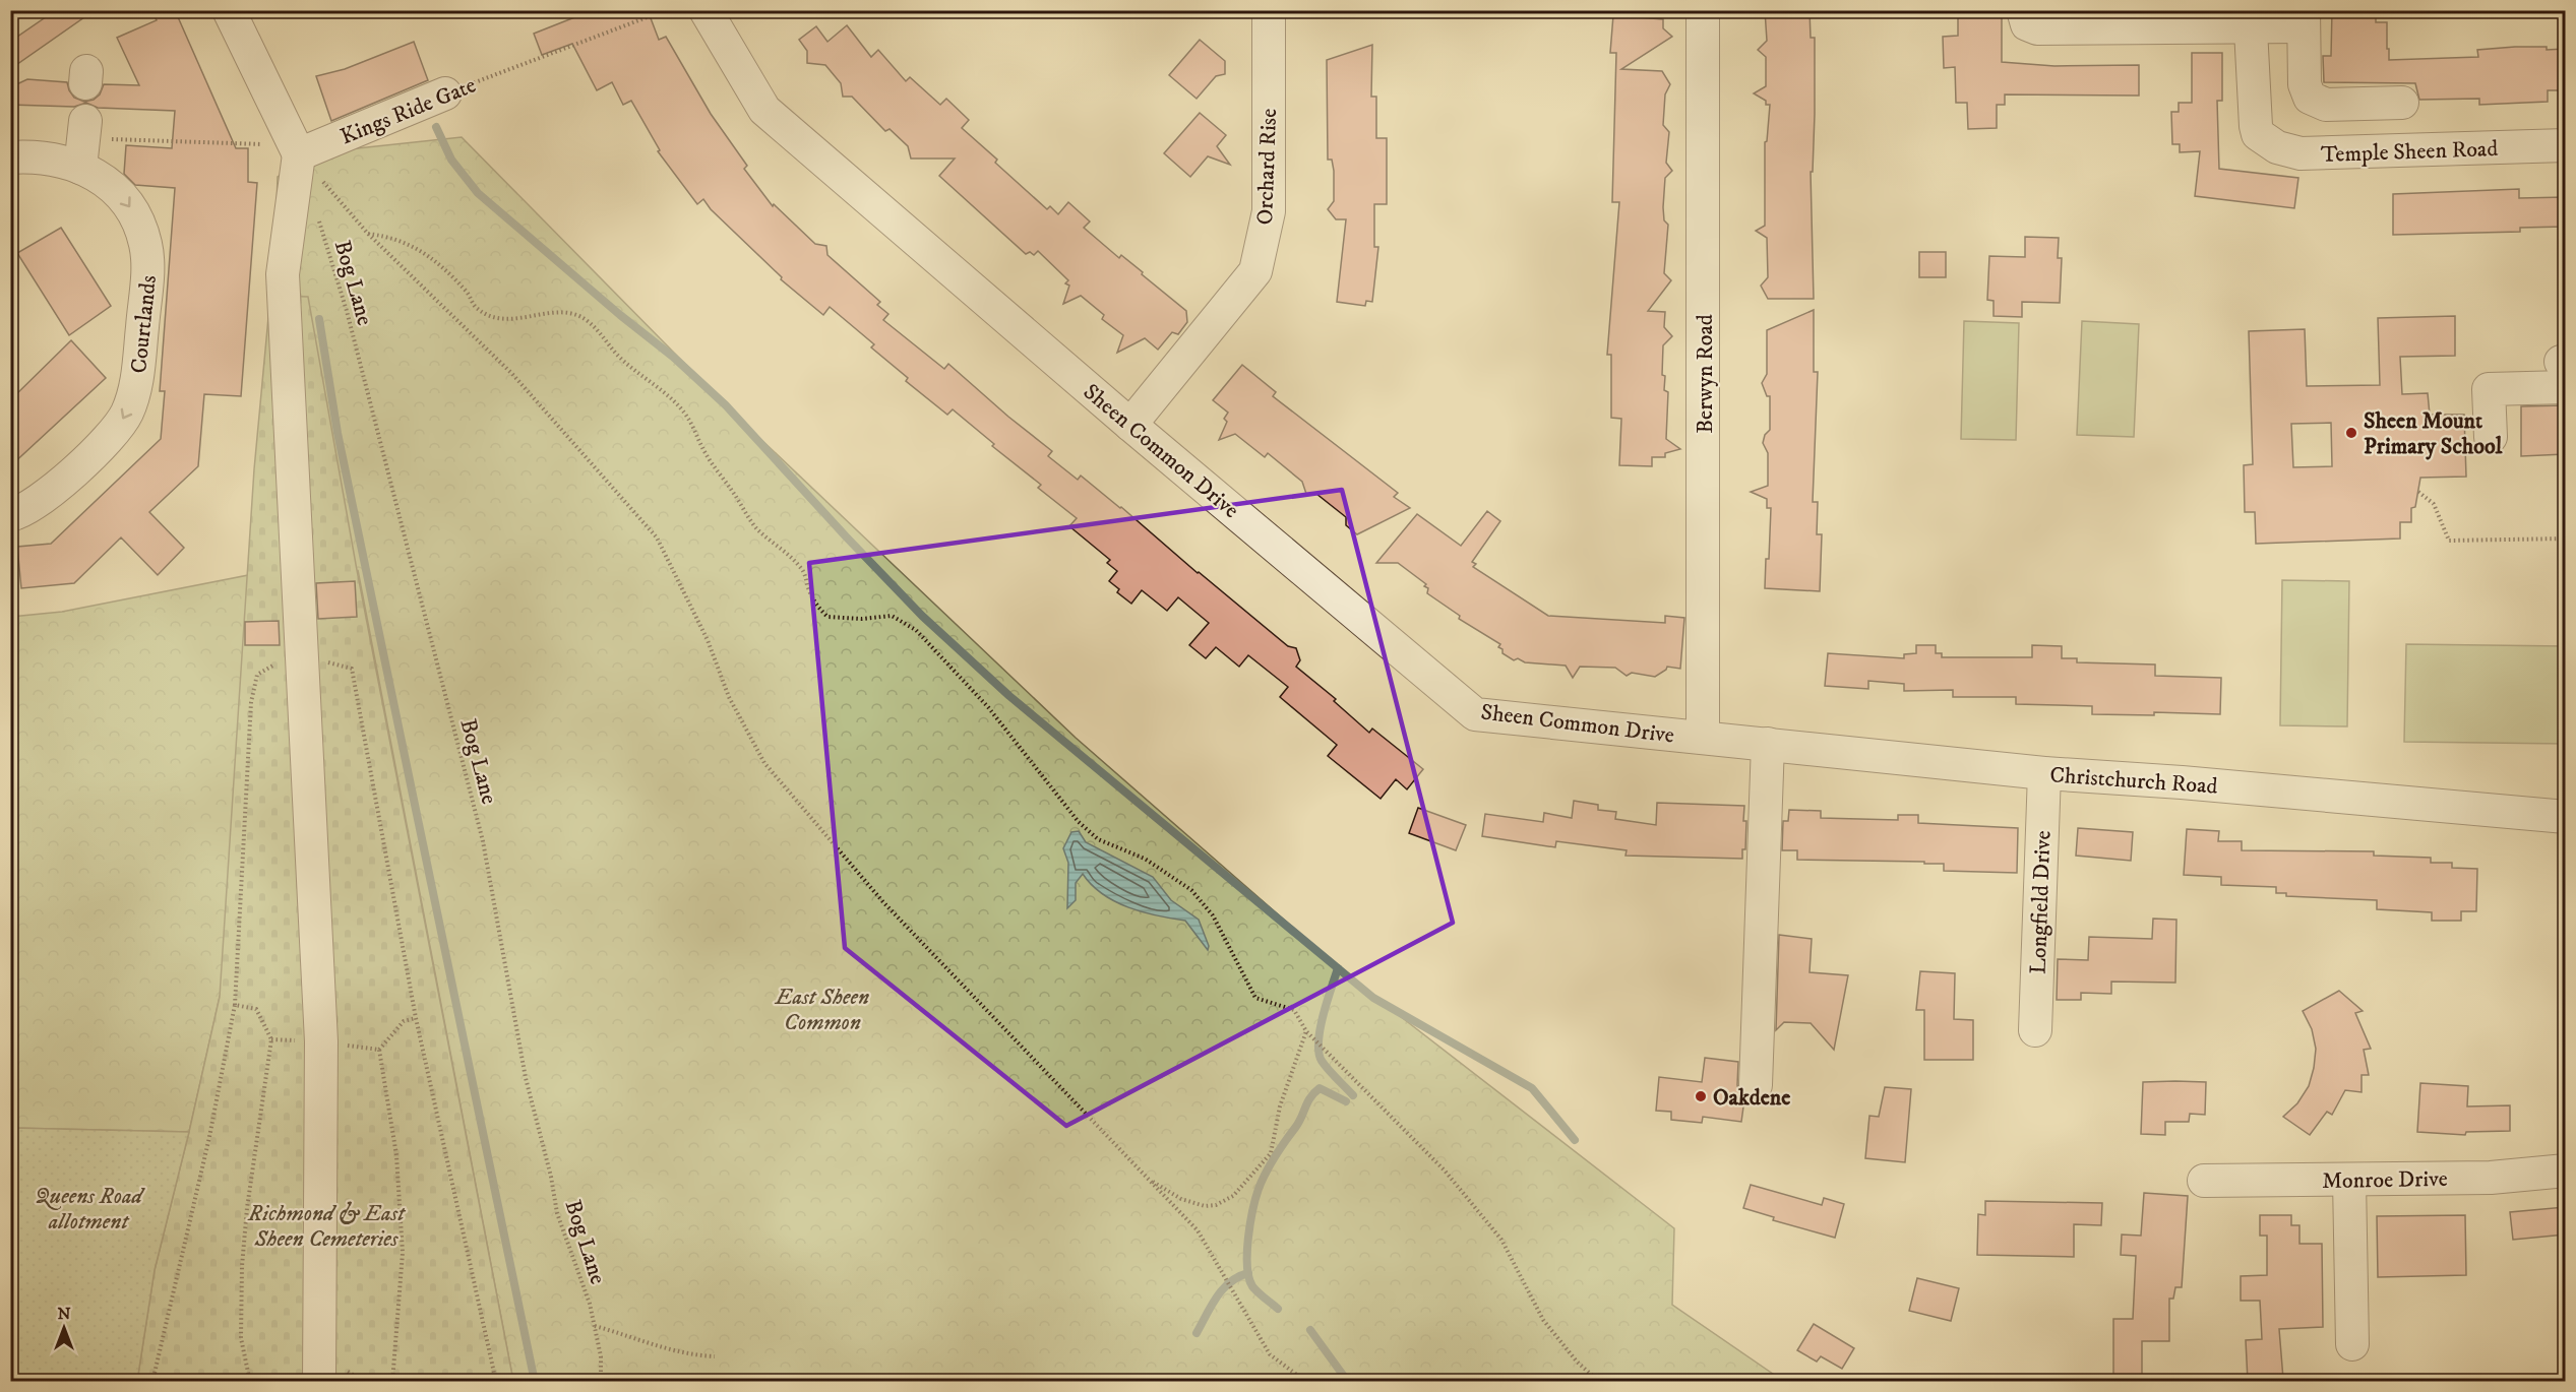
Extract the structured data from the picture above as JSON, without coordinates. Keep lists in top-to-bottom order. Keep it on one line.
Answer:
{"streets":{"street":["Kings Ride Gate","Temple Sheen Road","Orchard Rise","Courtlands","Berwyn Road","Sheen Common Drive","Christchurch Road","Longfield Drive","Monroe Drive"],"path":["Bog Lane"]},"crossings":[["Orchard Rise","Sheen Common Drive"],["Berwyn Road","Sheen Common Drive"],["Berwyn Road","Christchurch Road"],["Sheen Common Drive","Christchurch Road"],["Christchurch Road","Longfield Drive"]],"parks":["East Sheen Common","Queens Road allotment","Richmond & East Sheen Cemeteries"],"places":["Sheen Mount Primary School","Oakdene"],"north":"top"}
